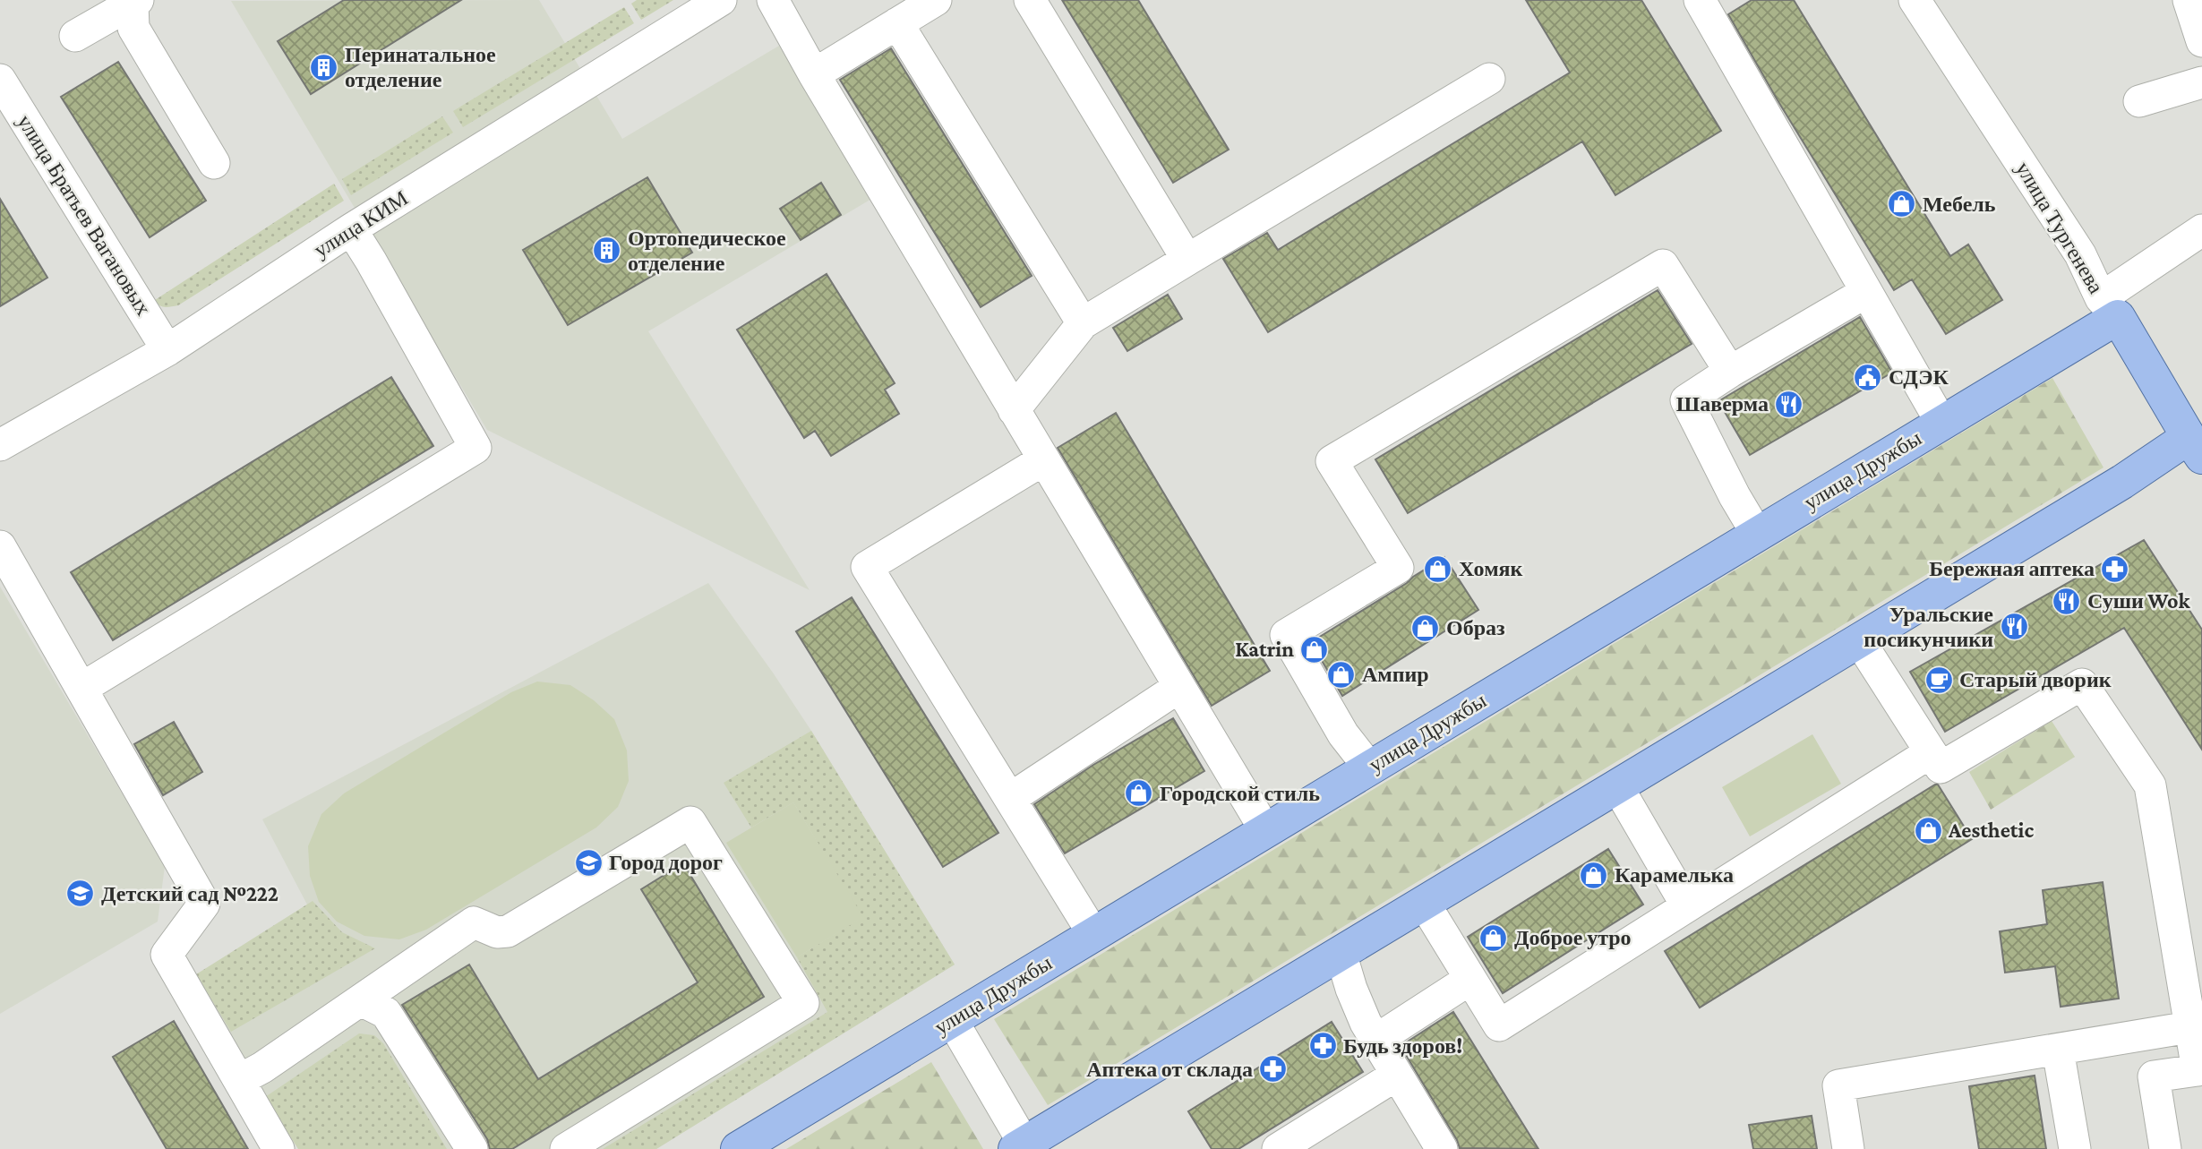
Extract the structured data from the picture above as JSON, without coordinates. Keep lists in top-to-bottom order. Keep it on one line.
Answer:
{"streets":{"main road":["улица Тургенева","улица Дружбы"],"street":["улица Братьев Вагановых","улица КИМ"]},"crossings":[["улица Братьев Вагановых","улица КИМ"],["улица Тургенева","улица Дружбы"]],"places":{"building":["Перинатальное отделение","Ортопедическое отделение"],"shop":["Мебель","Хомяк","Образ","Katrin","Ампир","Городской стиль","Aesthetic","Карамелька","Доброе утро"],"public building":["СДЭК"],"restaurant":["Шаверма","Суши Wok","Уральские посикунчики"],"pharmacy":["Бережная аптека","Будь здоров!","Аптека от склада"],"cafe":["Старый дворик"],"school or university":["Город дорог","Детский сад №222"]}}
